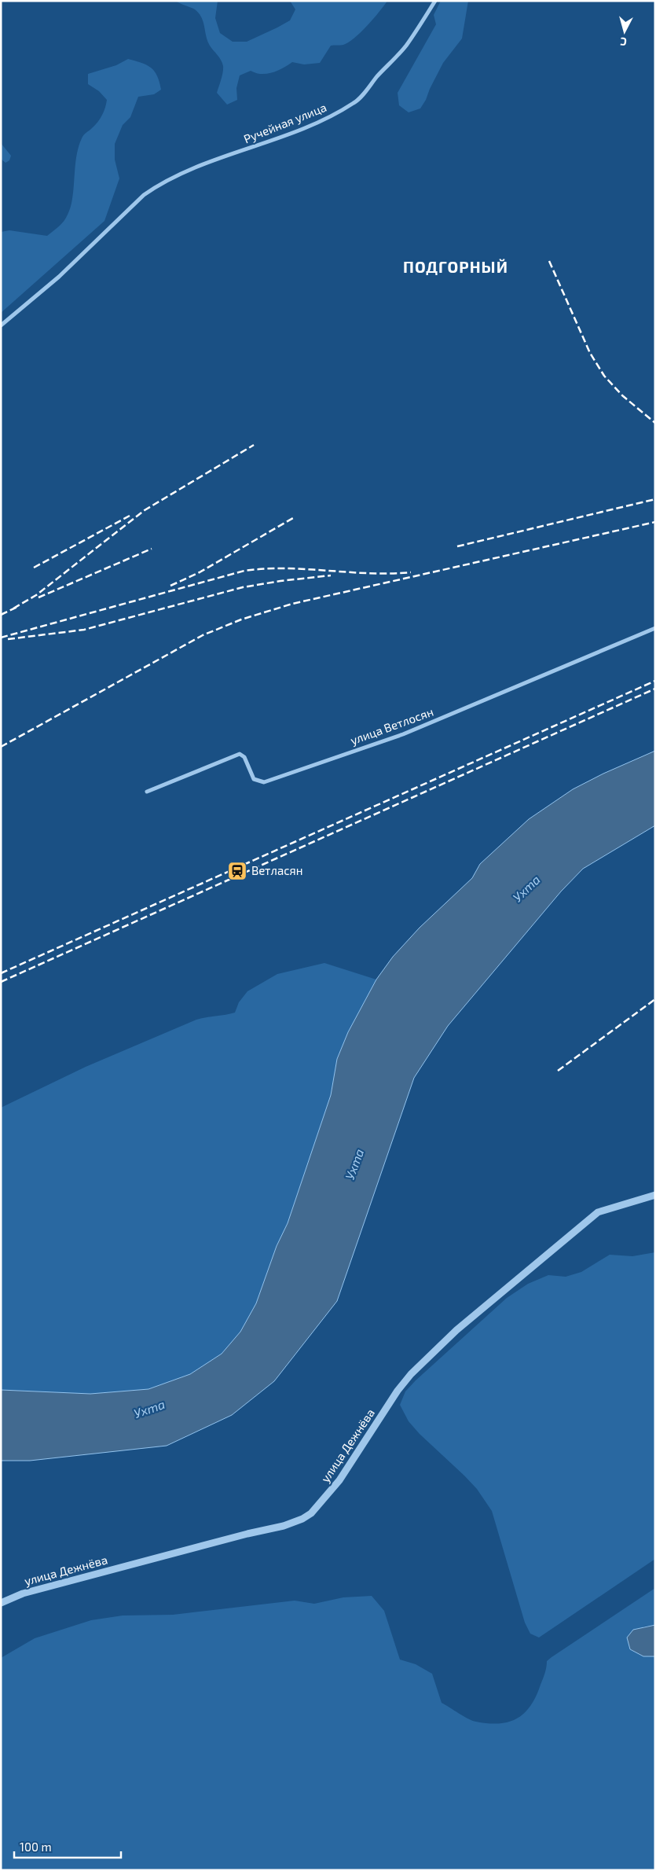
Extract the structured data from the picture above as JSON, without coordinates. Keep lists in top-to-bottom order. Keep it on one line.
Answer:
{"streets":{"street":["Ручейная улица","улица Ветлосян","улица Дежнёва"]},"districts":["ПОДГОРНЫЙ"],"water":["Ухта"],"places":{"station":["Ветласян"]},"scale_bar":"100 m","north":"bottom"}
